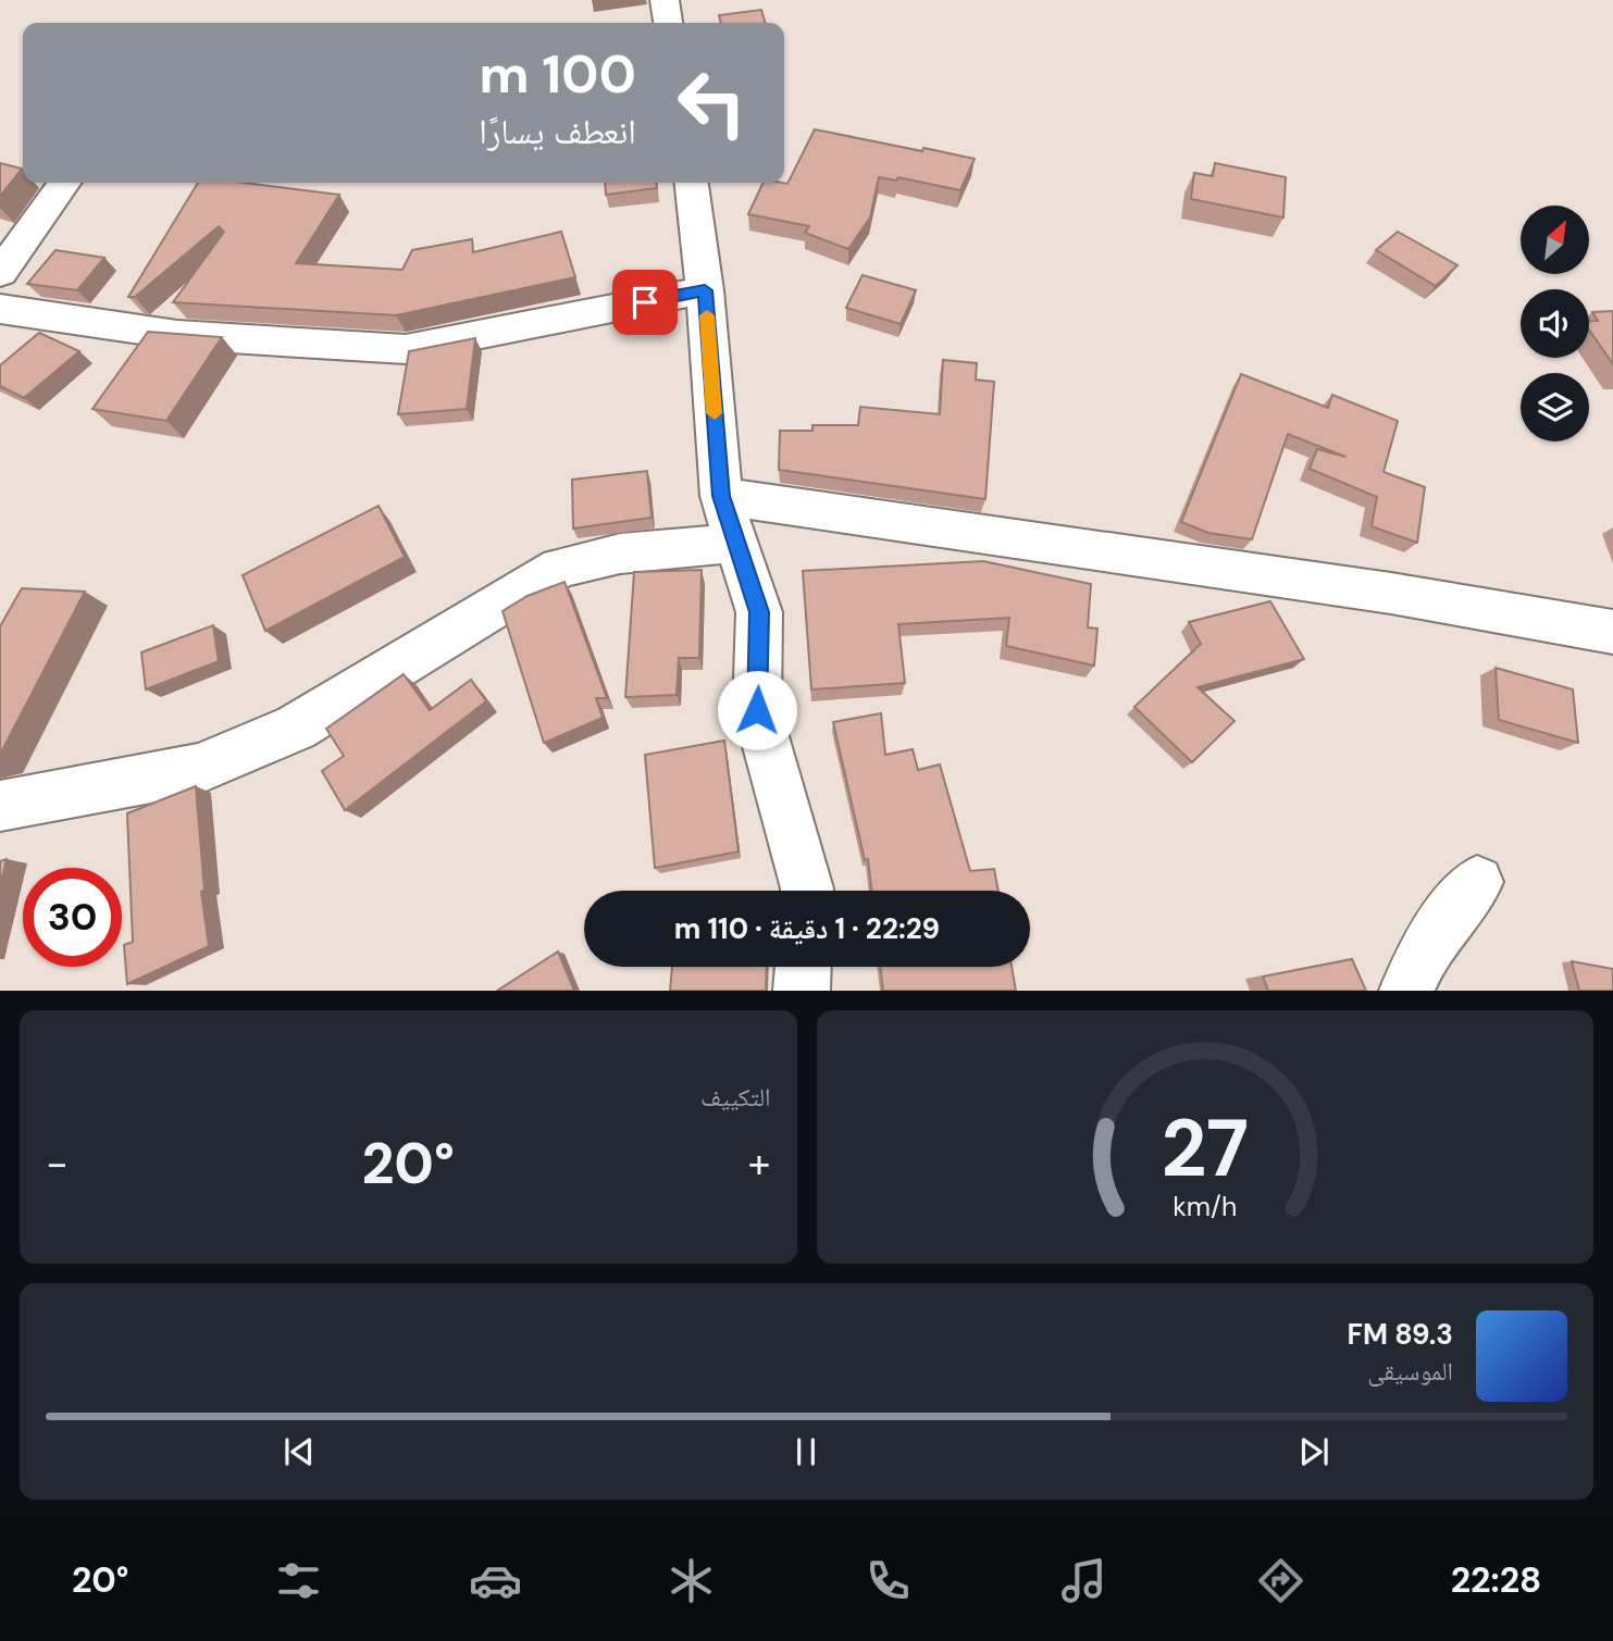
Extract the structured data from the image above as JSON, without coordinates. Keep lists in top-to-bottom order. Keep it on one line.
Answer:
{"north":"top right","page":{"turn":["100 m","انعطف يسارًا"],"limit":"30","trip":"22:29 · 1 دقيقة · 110 m","tile":"التكييف","heat":["−","20°","+"],"song":["89.3 FM","الموسيقى"],"tabs":["22:28","20°"],"gauge":["27","km/h"]}}
